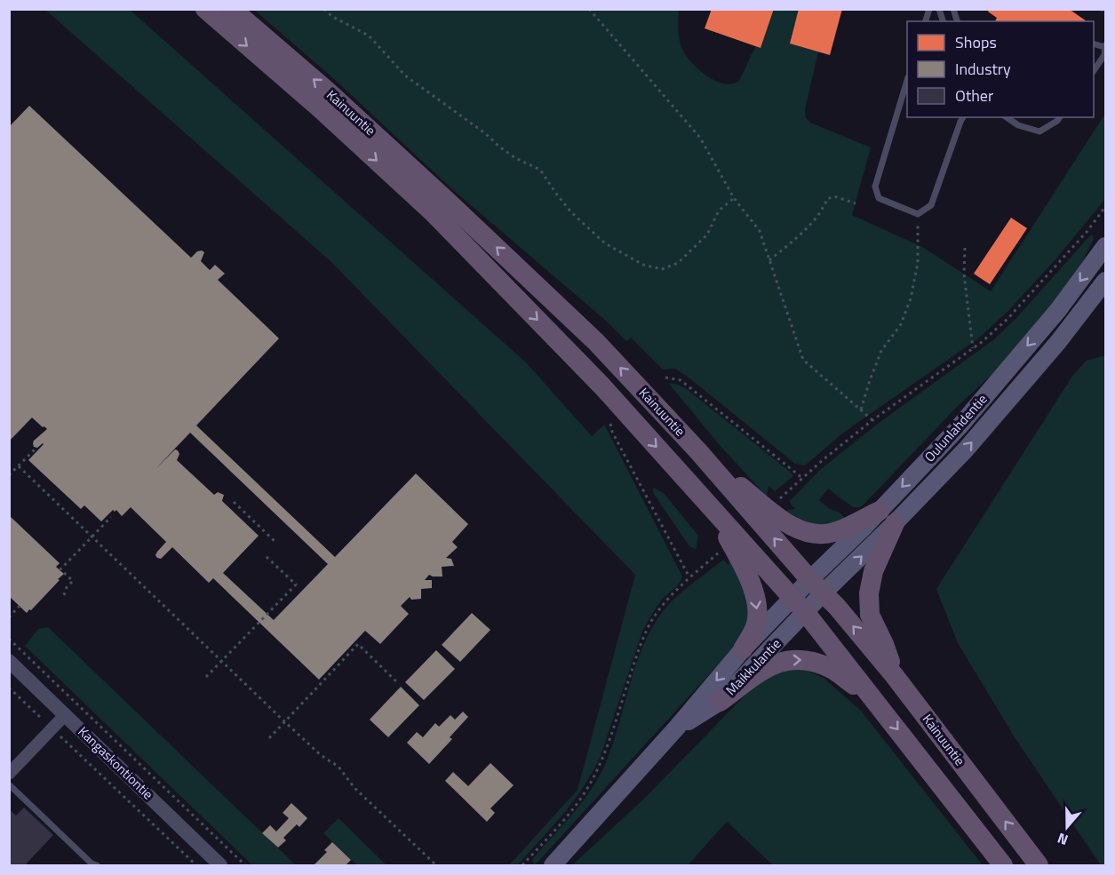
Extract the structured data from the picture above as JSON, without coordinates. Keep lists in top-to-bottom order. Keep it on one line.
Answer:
{"streets":{"highway":["Kainuuntie"],"main road":["Oulunlahdentie","Maikkulantie"],"street":["Kangaskontiontie"]},"crossings":[["Kainuuntie","Oulunlahdentie"],["Kainuuntie","Maikkulantie"],["Oulunlahdentie","Maikkulantie"]],"legend":["Shops","Industry","Other"],"north":"bottom"}
